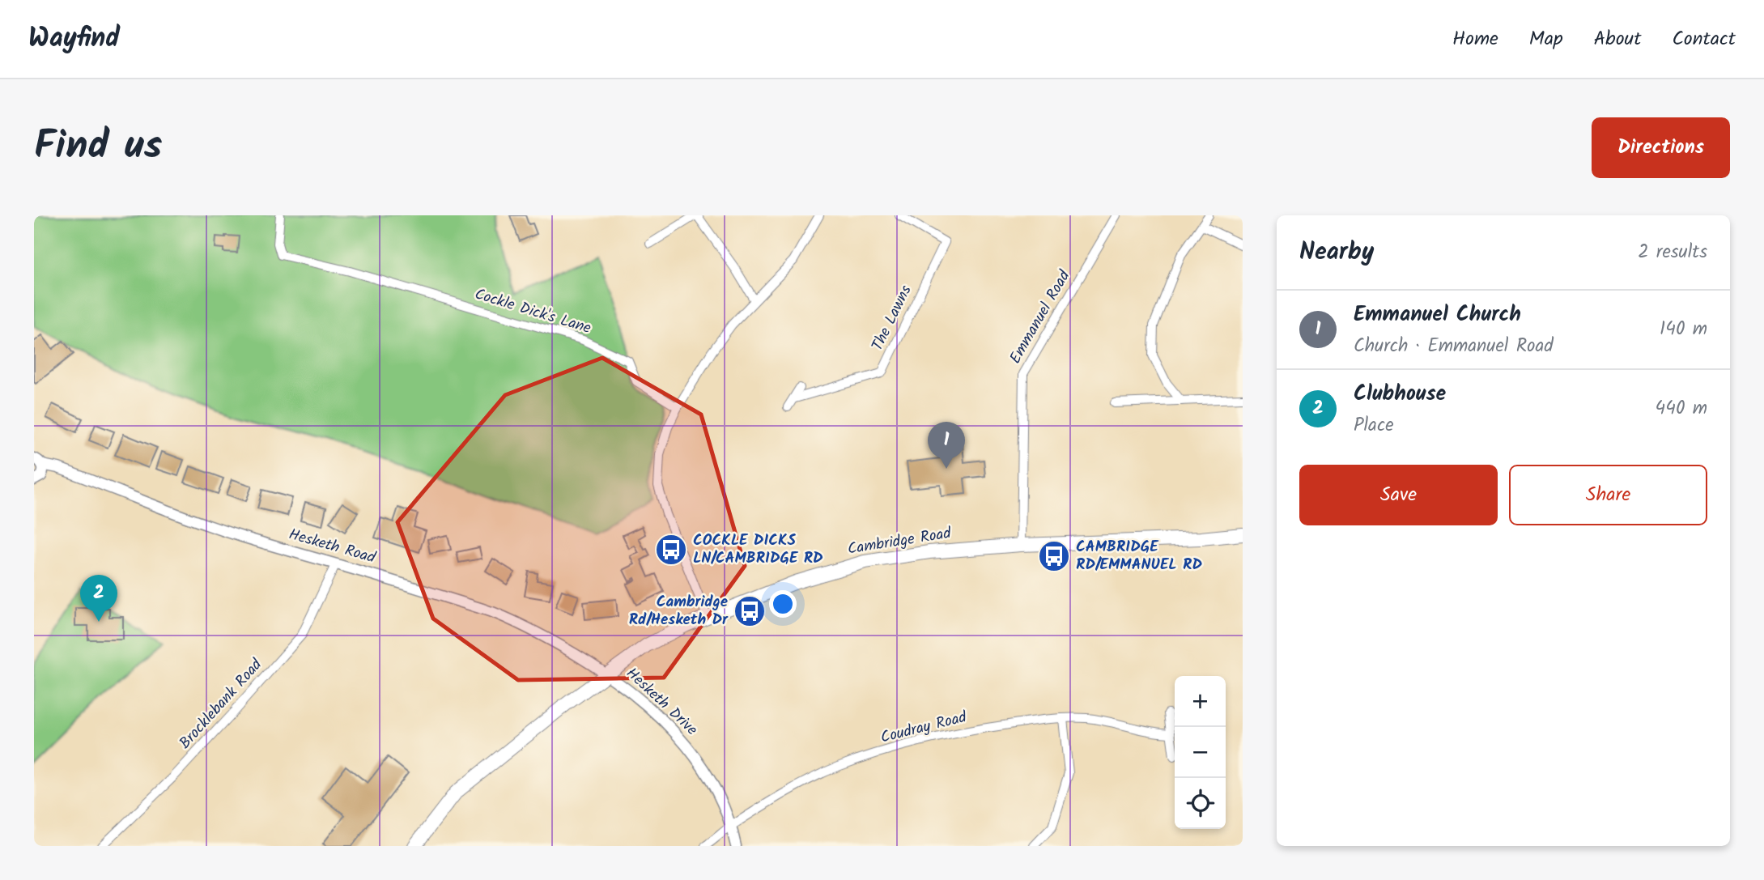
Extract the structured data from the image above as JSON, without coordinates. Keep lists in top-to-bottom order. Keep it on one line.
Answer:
{"streets":{"highway":["Cambridge Road"],"street":["Cockle Dick's Lane","Emmanuel Road","The Lawns","Hesketh Road","Hesketh Drive","Brocklebank Road","Coudray Road"]},"crossings":[["Emmanuel Road","Cambridge Road"],["Cambridge Road","Hesketh Road"],["Cambridge Road","Hesketh Drive"],["Hesketh Road","Hesketh Drive"],["Hesketh Road","Brocklebank Road"],["Hesketh Drive","Coudray Road"]],"places":{"bus stop":["COCKLE DICKS LN/CAMBRIDGE RD","CAMBRIDGE RD/EMMANUEL RD","Cambridge Rd/Hesketh Dr"]},"page":{"header":"Wayfind","nav":["Home","Map","About","Contact"],"title":"Find us","buttons":["Directions",["Save","Share"]],"heading":["Nearby","2 results"],"list":[{"mark":"1","name":"Emmanuel Church","note":"Church · Emmanuel Road","value":"140 m"},{"mark":"2","name":"Clubhouse","note":"Place","value":"440 m"}],"pins":["1","2"],"map_buttons":["+","−"]}}
